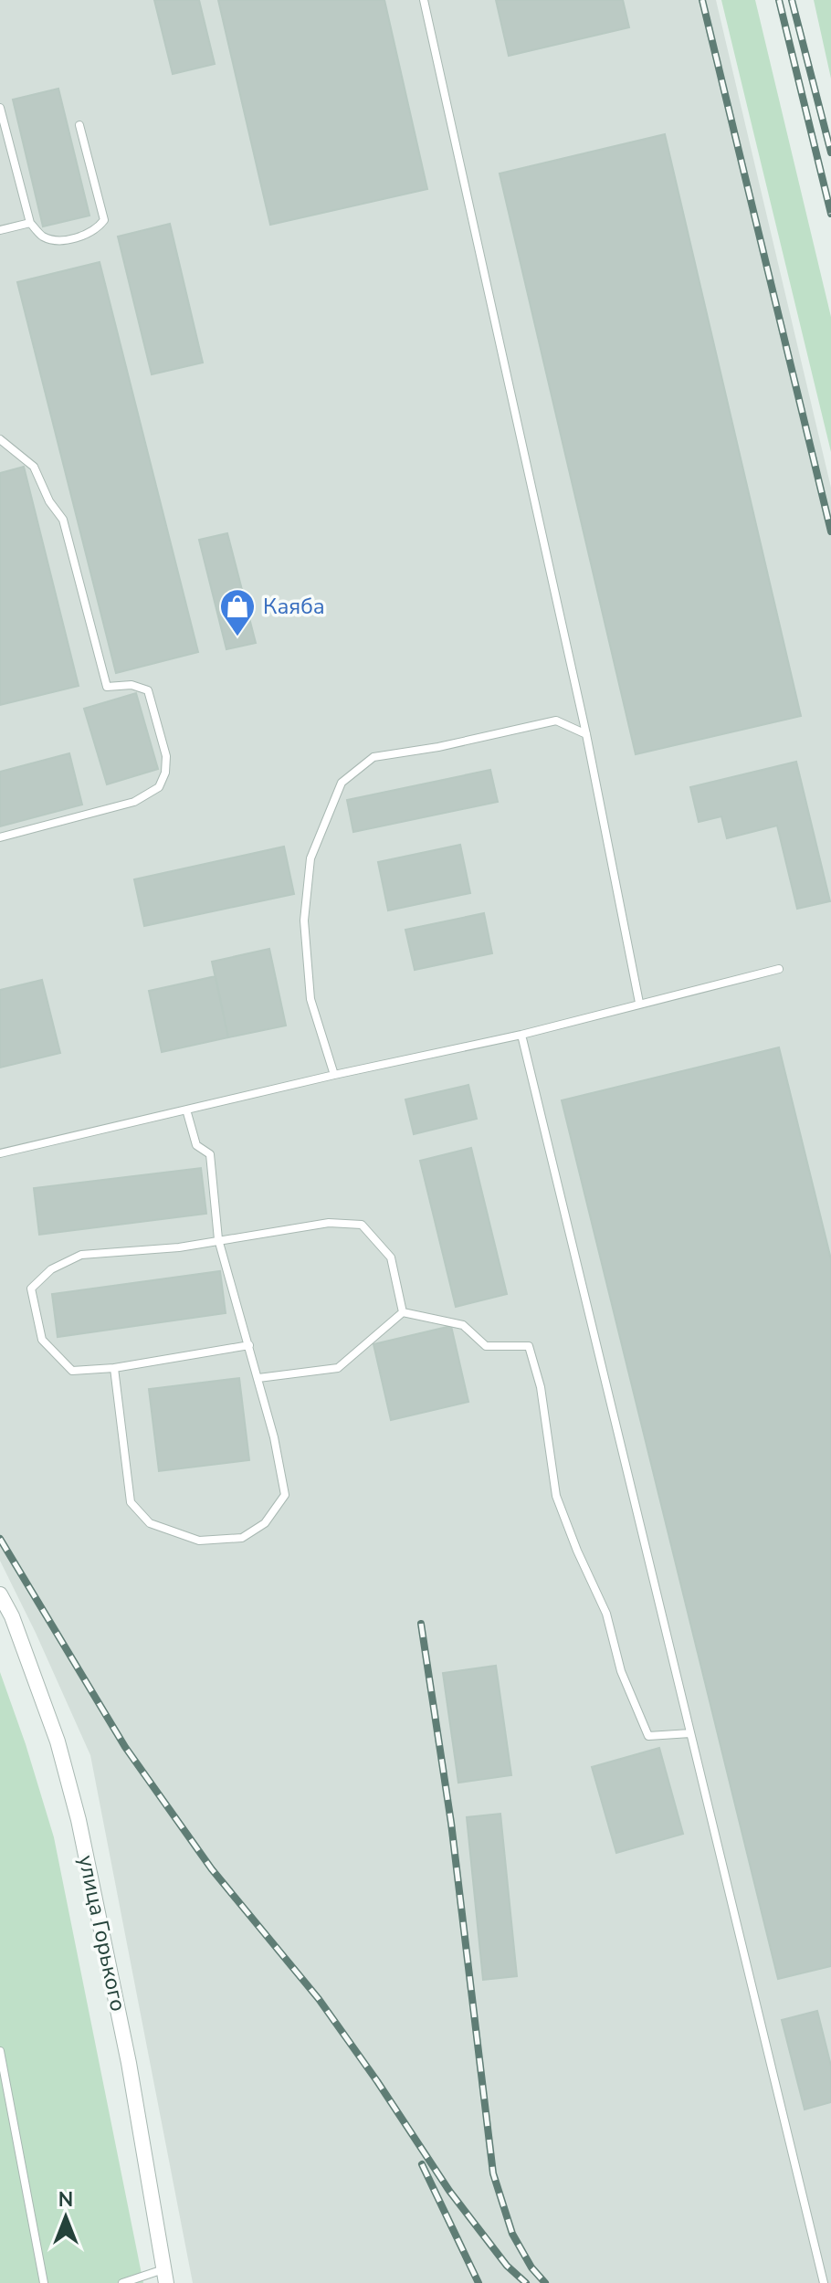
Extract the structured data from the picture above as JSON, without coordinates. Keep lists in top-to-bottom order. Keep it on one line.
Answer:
{"streets":{"street":["улица Горького"]},"places":{"shop":["Каяба"]},"north":"top"}
